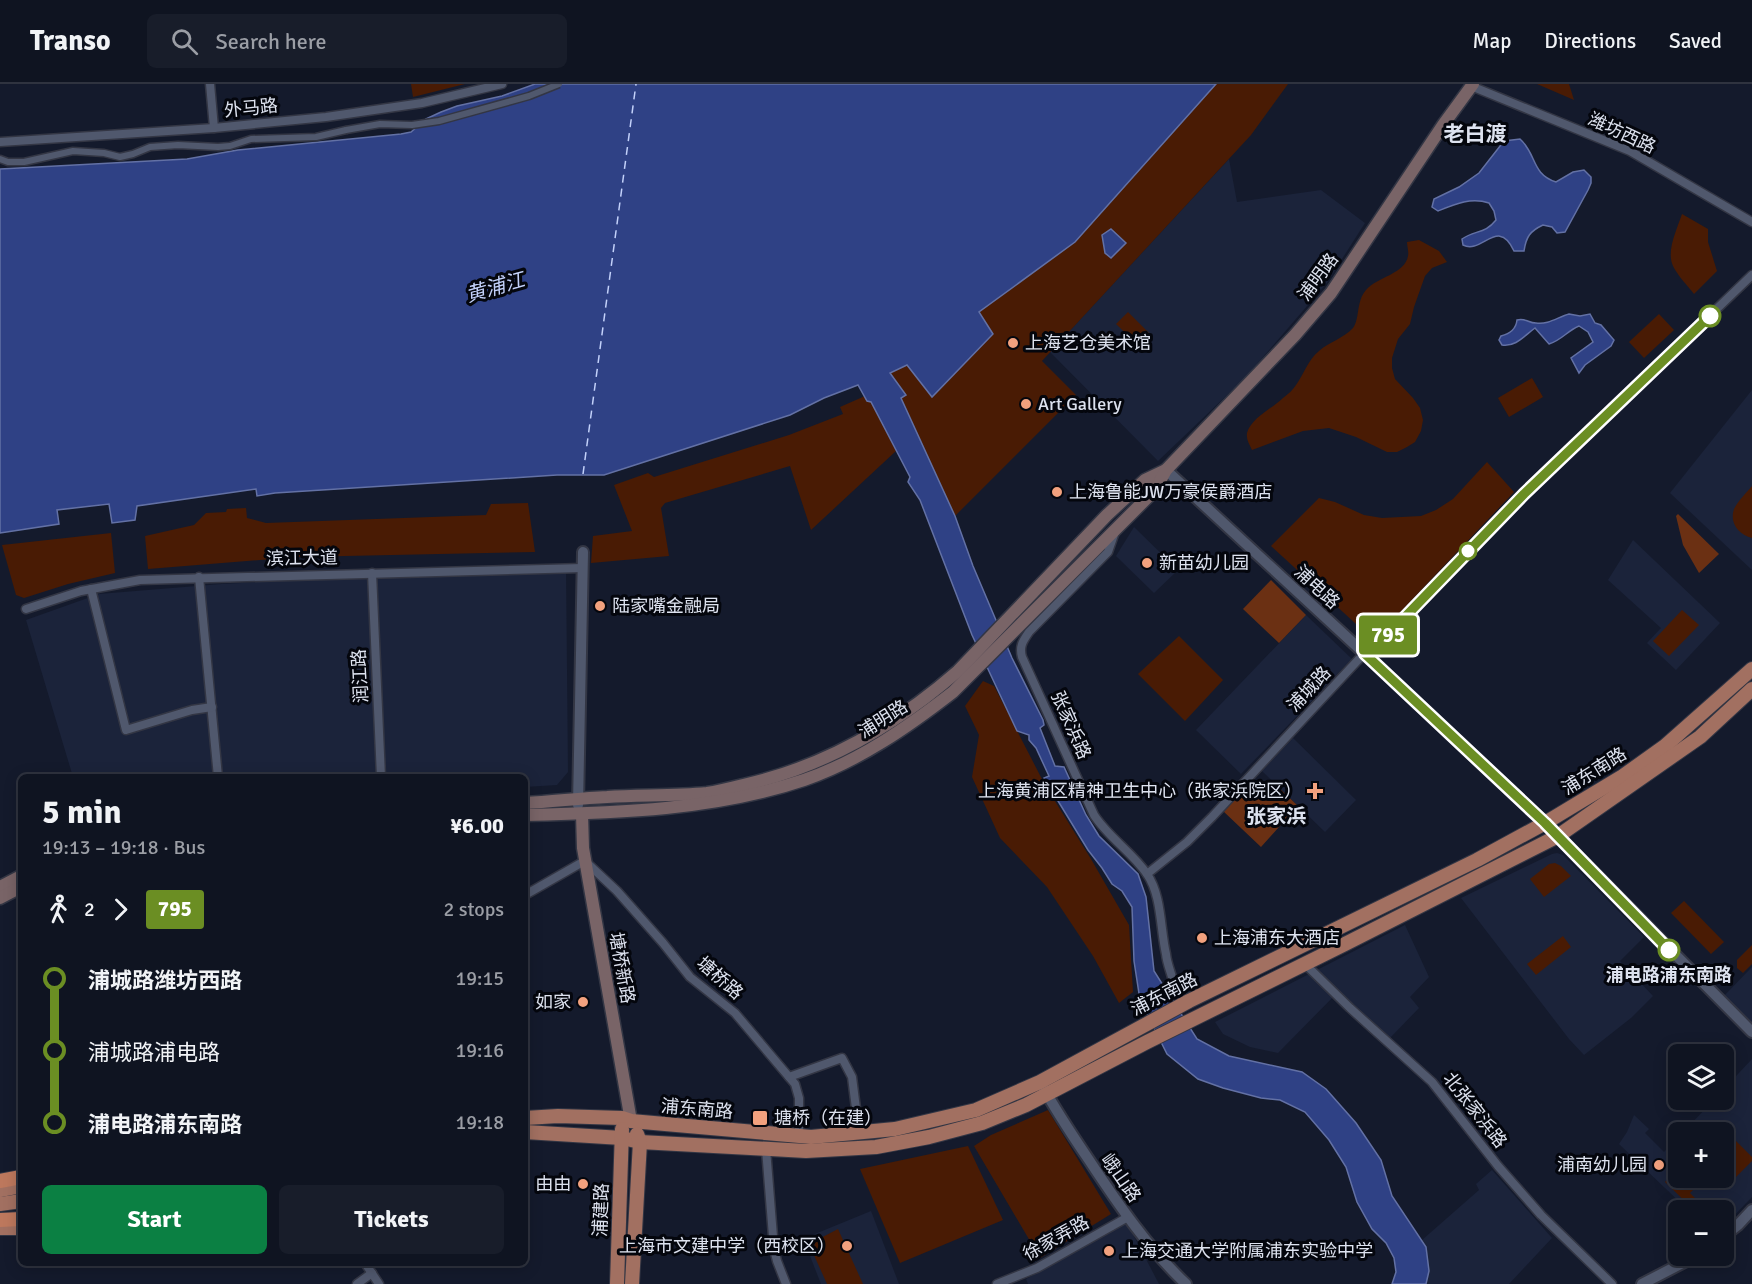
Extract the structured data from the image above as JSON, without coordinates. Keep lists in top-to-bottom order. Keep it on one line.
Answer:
{"streets":{"main road":["浦明路","浦东南路","塘桥新路","浦建路"],"street":["外马路","潍坊西路","滨江大道","浦电路","润江路","浦城路","张家浜路","塘桥路","北张家浜路","峨山路","徐家弄路"]},"crossings":[["潍坊西路","浦明路"],["浦明路","浦电路"],["浦明路","张家浜路"],["浦明路","塘桥新路"],["滨江大道","润江路"],["滨江大道","塘桥新路"],["浦电路","浦城路"],["浦电路","浦东南路"],["浦城路","张家浜路"],["浦东南路","塘桥新路"],["浦东南路","塘桥路"],["浦东南路","北张家浜路"],["浦东南路","峨山路"],["浦东南路","浦建路"],["塘桥新路","塘桥路"],["塘桥新路","浦建路"],["峨山路","徐家弄路"]],"districts":["老白渡","张家浜"],"water":["黄浦江"],"places":{"other":["上海艺仓美术馆","Art Gallery","上海鲁能JW万豪侯爵酒店","新苗幼儿园","陆家嘴金融局","上海浦东大酒店","浦电路浦东南路","如家","浦南幼儿园","由由","上海市文建中学（西校区）","上海交通大学附属浦东实验中学"],"health":["上海黄浦区精神卫生中心（张家浜院区）"],"transit":["塘桥（在建）"]},"lines":["bus line 795"],"page":{"header":"Transo","search":"Search here","nav":["Map","Directions","Saved"],"on_map":"795","heading":["5 min","19:13 – 19:18 · Bus","¥6.00"],"legs":["2","795","2 stops"],"list":[{"name":"浦城路潍坊西路","value":"19:15"},{"name":"浦城路浦电路","value":"19:16"},{"name":"浦电路浦东南路","value":"19:18"}],"map_buttons":["+","−"],"buttons":["Start","Tickets"]}}
